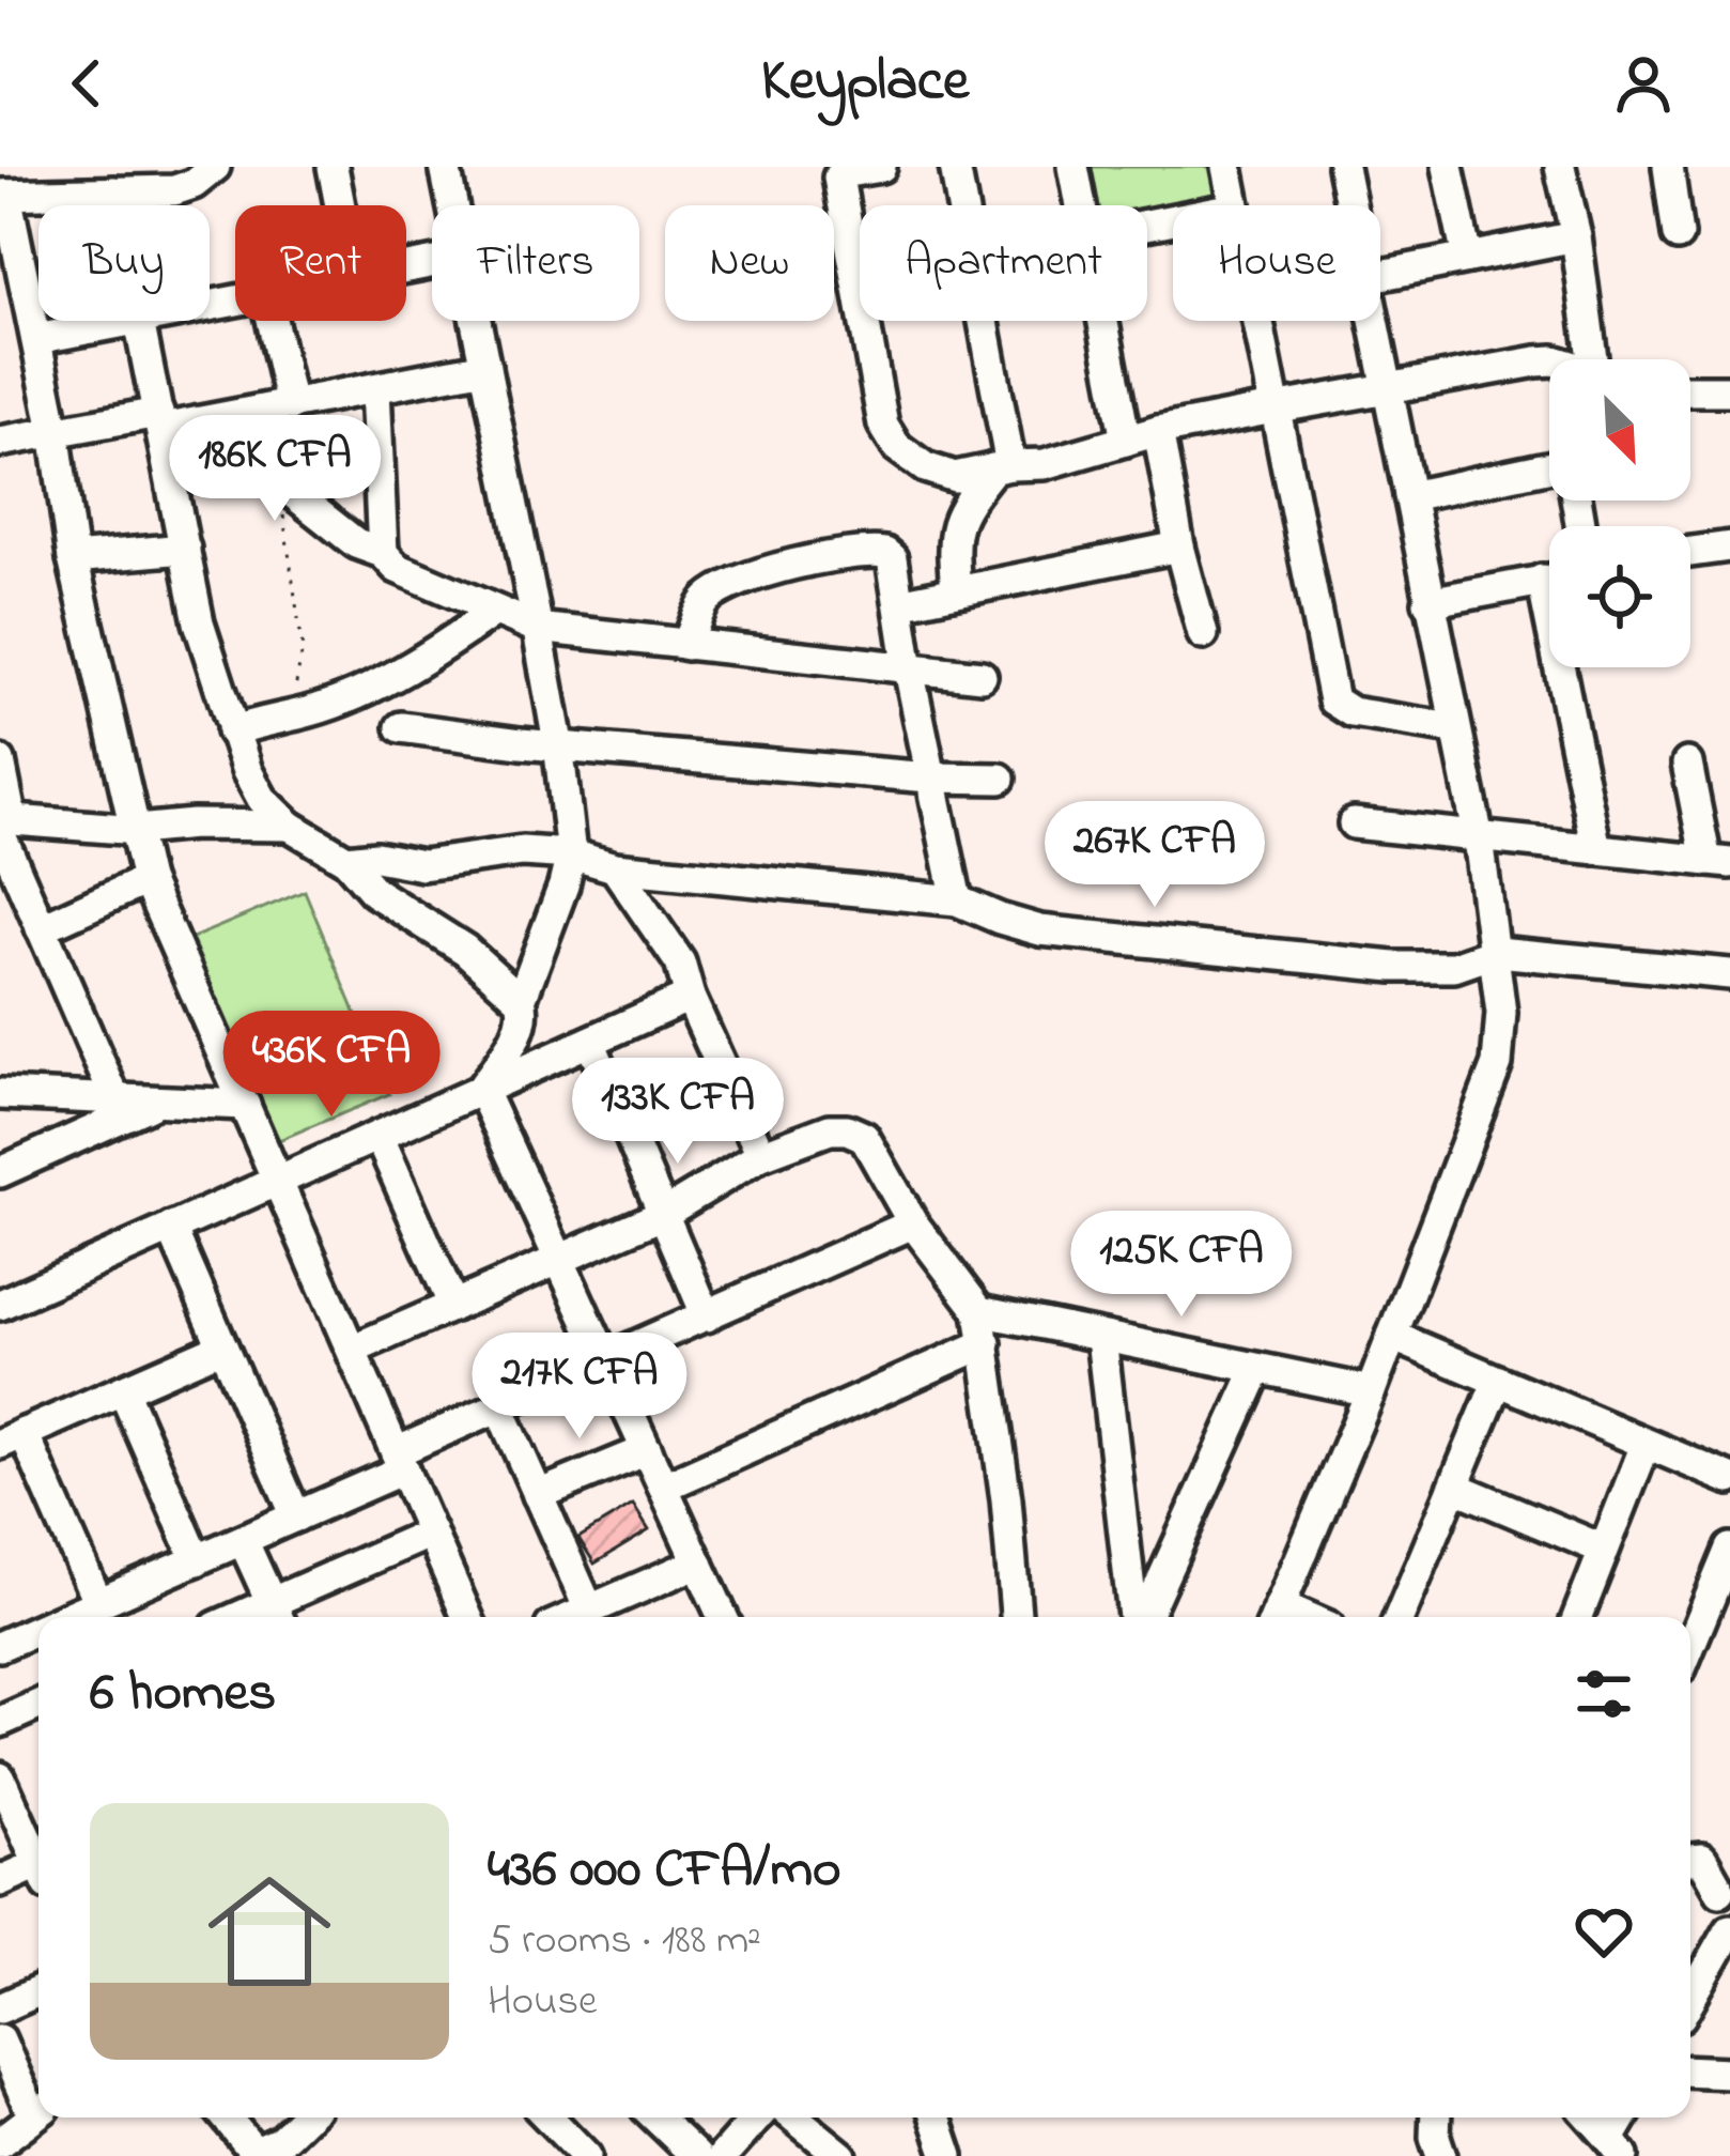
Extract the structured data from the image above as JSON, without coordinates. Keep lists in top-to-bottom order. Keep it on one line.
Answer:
{"north":"bottom right","page":{"header":"Keyplace","chip":["Buy","Rent","Filters","New","Apartment","House"],"price":["186K CFA","267K CFA","436K CFA","133K CFA","125K CFA","217K CFA"],"heading":"6 homes","list":[{"name":"436 000 CFA/mo","note":"5 rooms · 188 m² · House"}]}}
